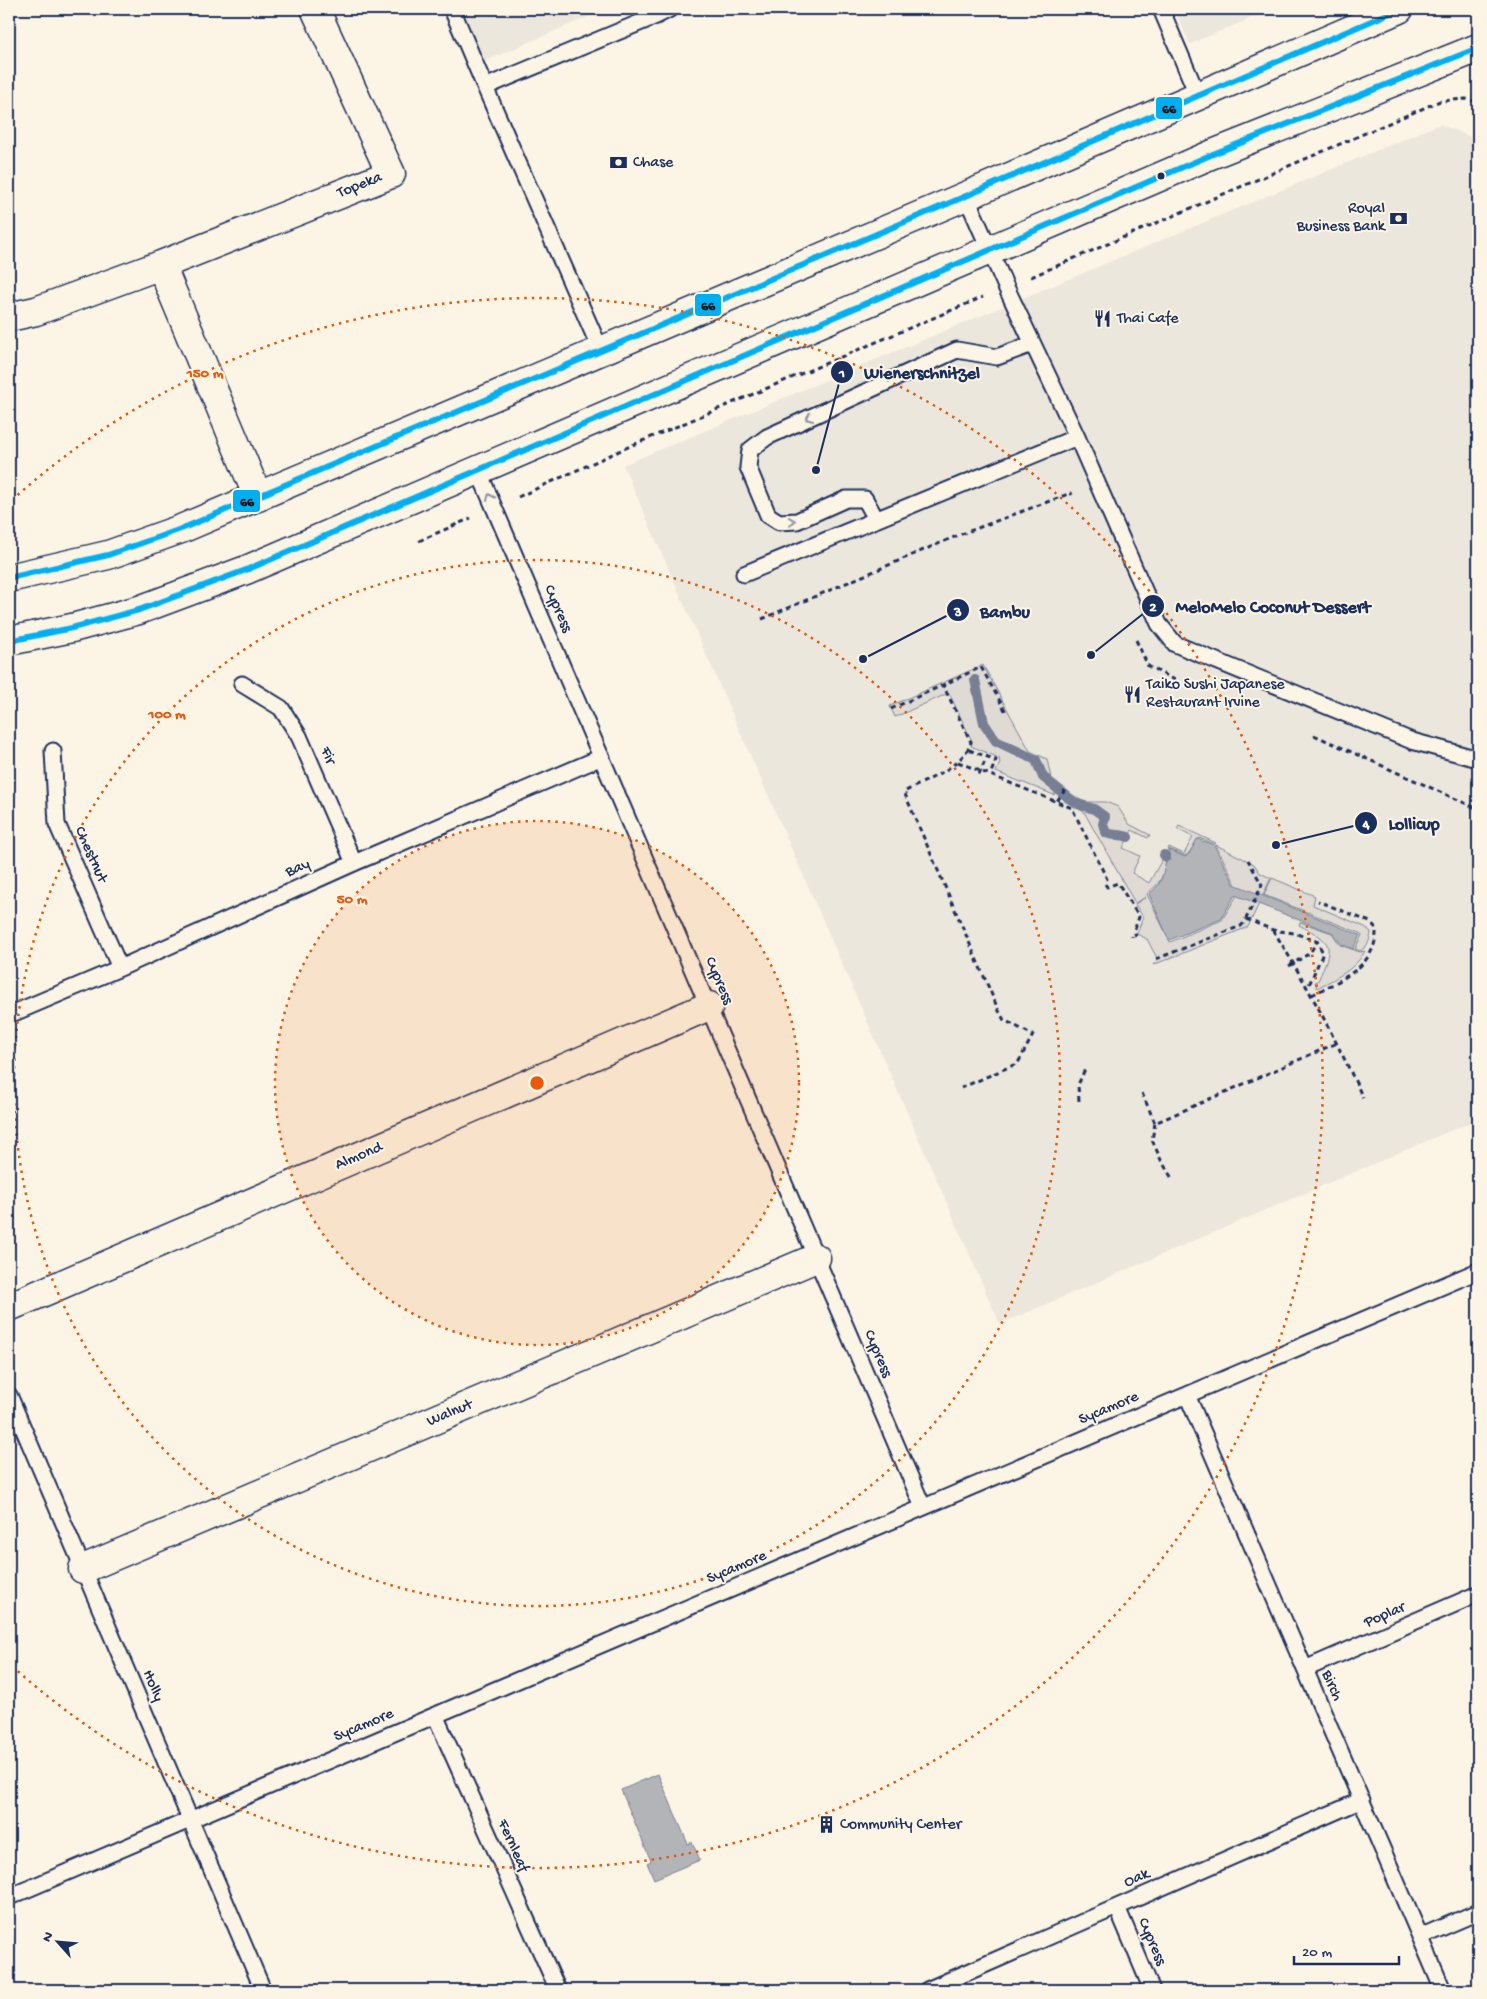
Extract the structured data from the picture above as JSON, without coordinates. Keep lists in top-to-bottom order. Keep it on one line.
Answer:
{"streets":{"main road":["Topeka","Almond","Walnut"],"lane":["Cypress","Fir","Chestnut","Bay","Sycamore","Poplar","Holly","Birch","Fernleaf","Oak"]},"crossings":[["Cypress","Bay"],["Cypress","Almond"],["Cypress","Sycamore"],["Cypress","Walnut"],["Cypress","Oak"],["Fir","Bay"],["Chestnut","Bay"],["Sycamore","Holly"],["Sycamore","Birch"],["Sycamore","Fernleaf"],["Walnut","Holly"],["Poplar","Birch"],["Birch","Oak"]],"places":{"bank":["Chase","Royal Business Bank"],"restaurant":["Thai Cafe","Taiko Sushi Japanese Restaurant Irvine"],"other":["Wienerschnitzel","MeloMelo Coconut Dessert","Bambu","Lollicup"],"building":["Community Center"]},"lines":["transit line 66"],"scale_bar":"20 m","north":"top left","rings":["150 m","100 m","50 m"]}
